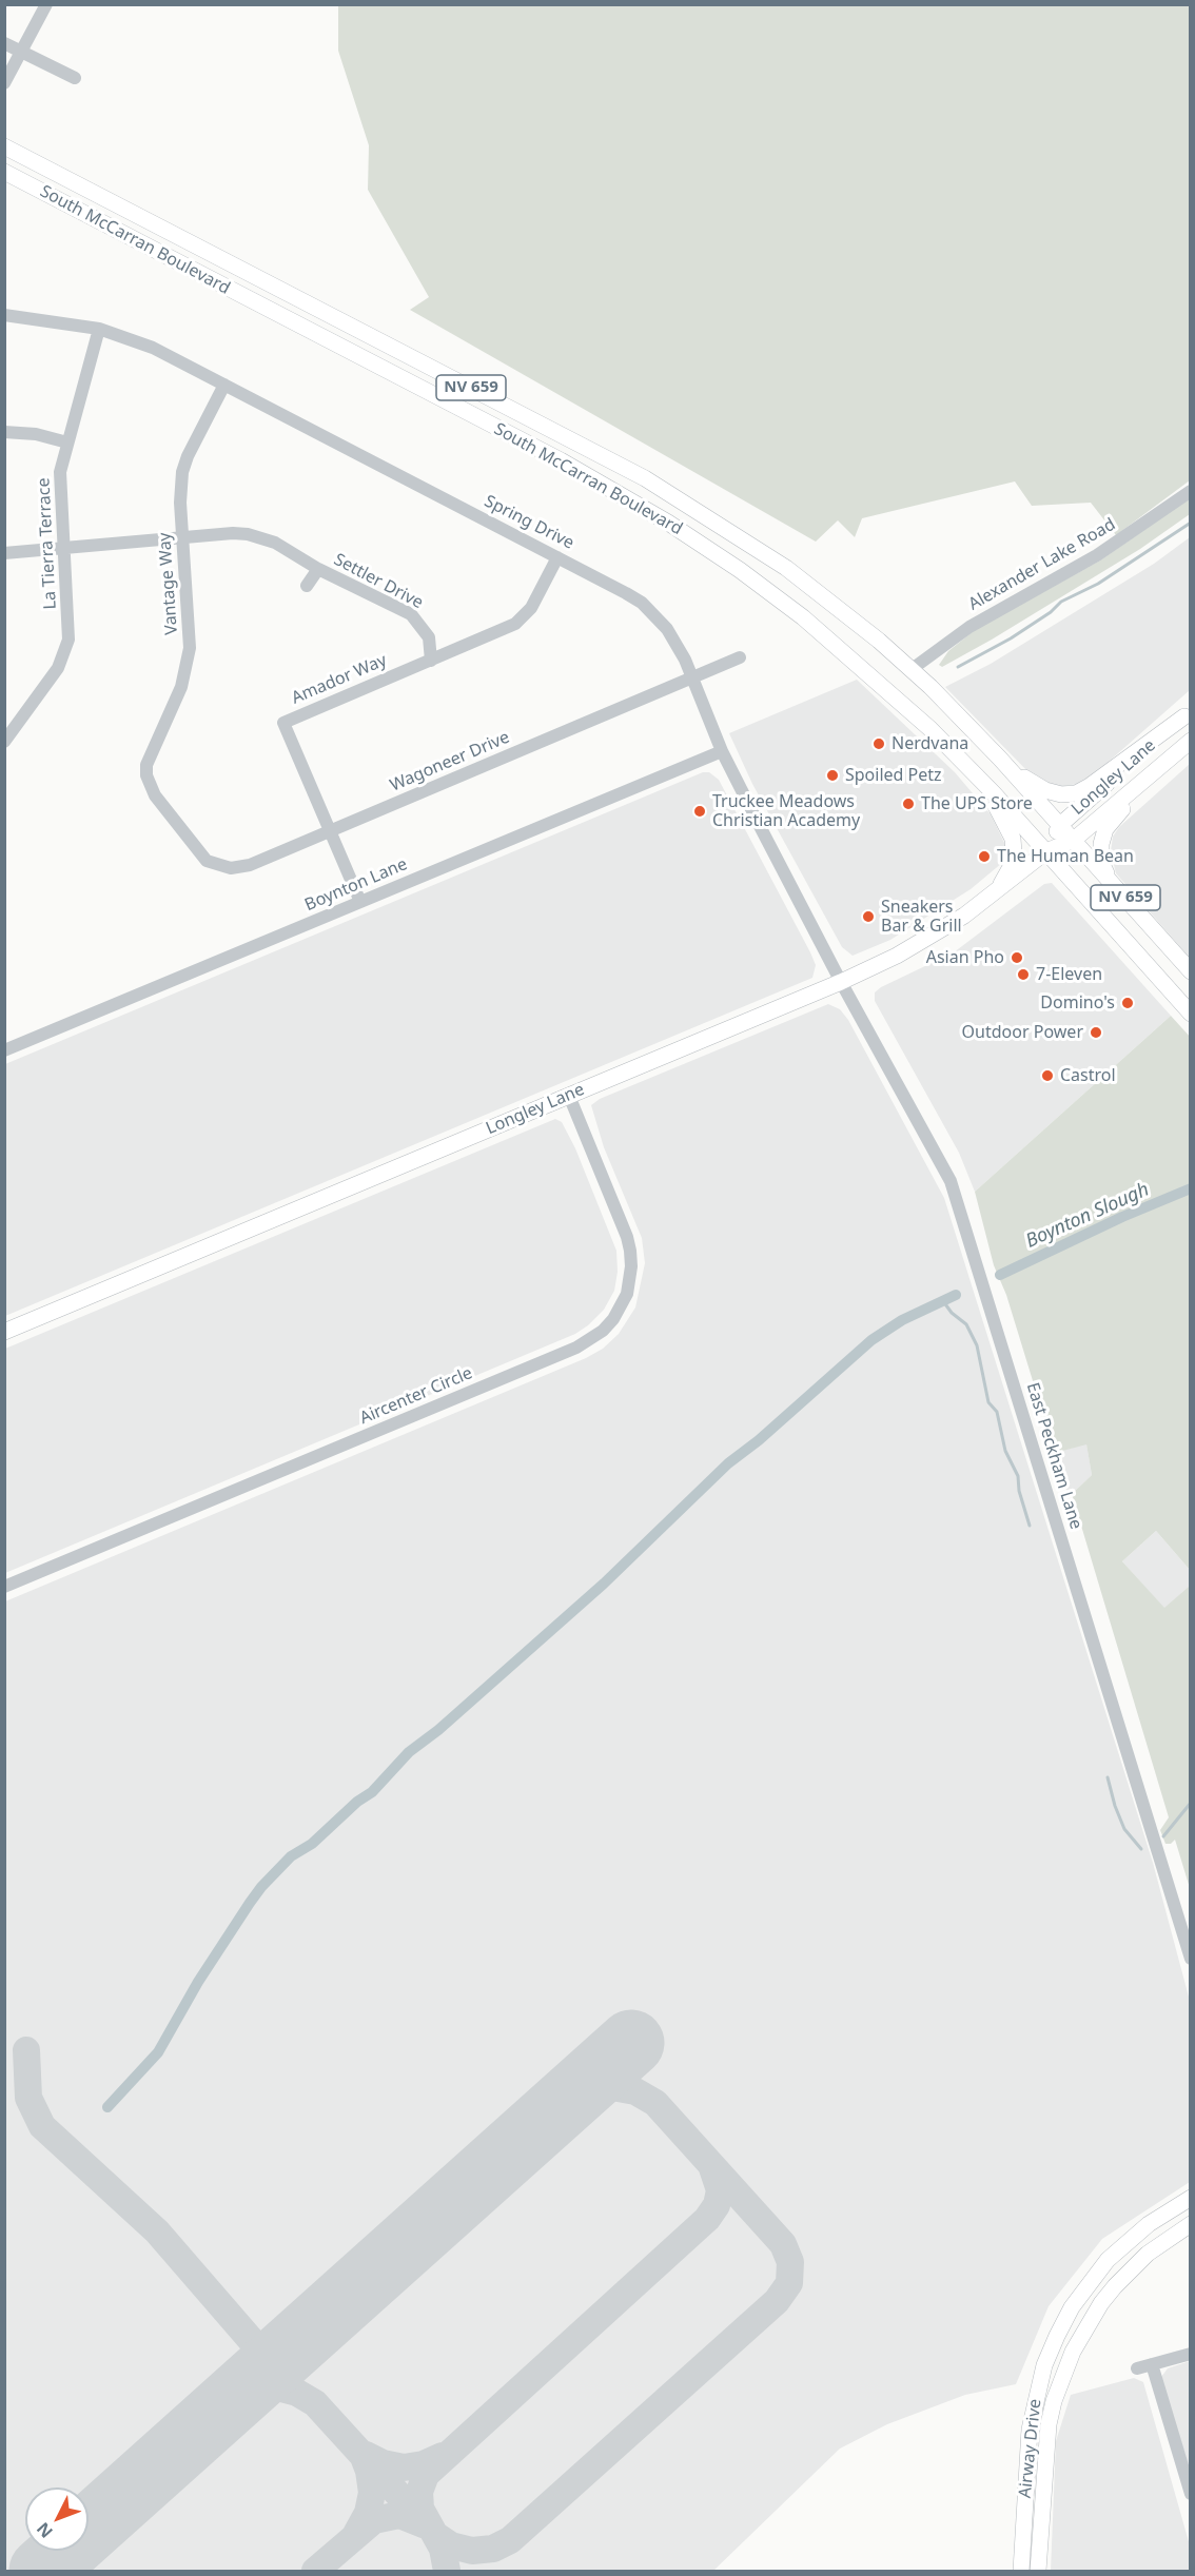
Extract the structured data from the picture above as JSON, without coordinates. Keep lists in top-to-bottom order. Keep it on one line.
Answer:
{"streets":{"main road":["South McCarran Boulevard","NV 659","Longley Lane","Airway Drive"],"street":["Spring Drive","La Tierra Terrace","Alexander Lake Road","Settler Drive","Vantage Way","Amador Way","Wagoneer Drive","Boynton Lane","Aircenter Circle","East Peckham Lane"]},"crossings":[["South McCarran Boulevard","Alexander Lake Road"],["South McCarran Boulevard","Longley Lane"],["Spring Drive","La Tierra Terrace"],["Spring Drive","Vantage Way"],["Spring Drive","Amador Way"],["Spring Drive","Wagoneer Drive"],["Spring Drive","Longley Lane"],["Spring Drive","Boynton Lane"],["Spring Drive","East Peckham Lane"],["La Tierra Terrace","Settler Drive"],["Settler Drive","Vantage Way"],["Settler Drive","Amador Way"],["Vantage Way","Wagoneer Drive"],["Amador Way","Wagoneer Drive"],["Amador Way","Boynton Lane"],["Longley Lane","Aircenter Circle"],["Longley Lane","East Peckham Lane"]],"water":["Boynton Slough"],"places":["Nerdvana","Spoiled Petz","The UPS Store","Truckee Meadows Christian Academy","The Human Bean","Sneakers Bar & Grill","Asian Pho","7-Eleven","Domino's","Outdoor Power","Castrol"],"north":"bottom left"}
